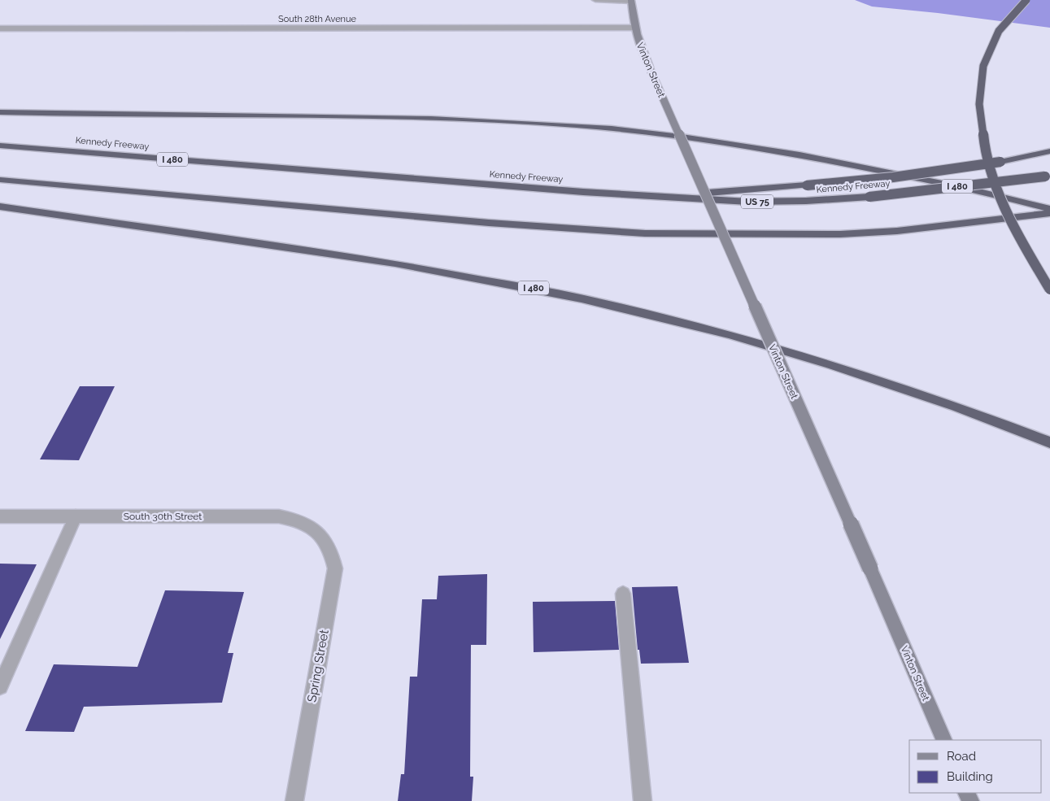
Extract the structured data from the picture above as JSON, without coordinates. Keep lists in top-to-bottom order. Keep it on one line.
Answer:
{"streets":{"highway":["Kennedy Freeway","I 480","US 75"],"street":["South 28th Avenue","Vinton Street","South 30th Street","Spring Street"]},"crossings":[["South 28th Avenue","Vinton Street"],["South 30th Street","Spring Street"]],"legend":["Road","Building"]}
